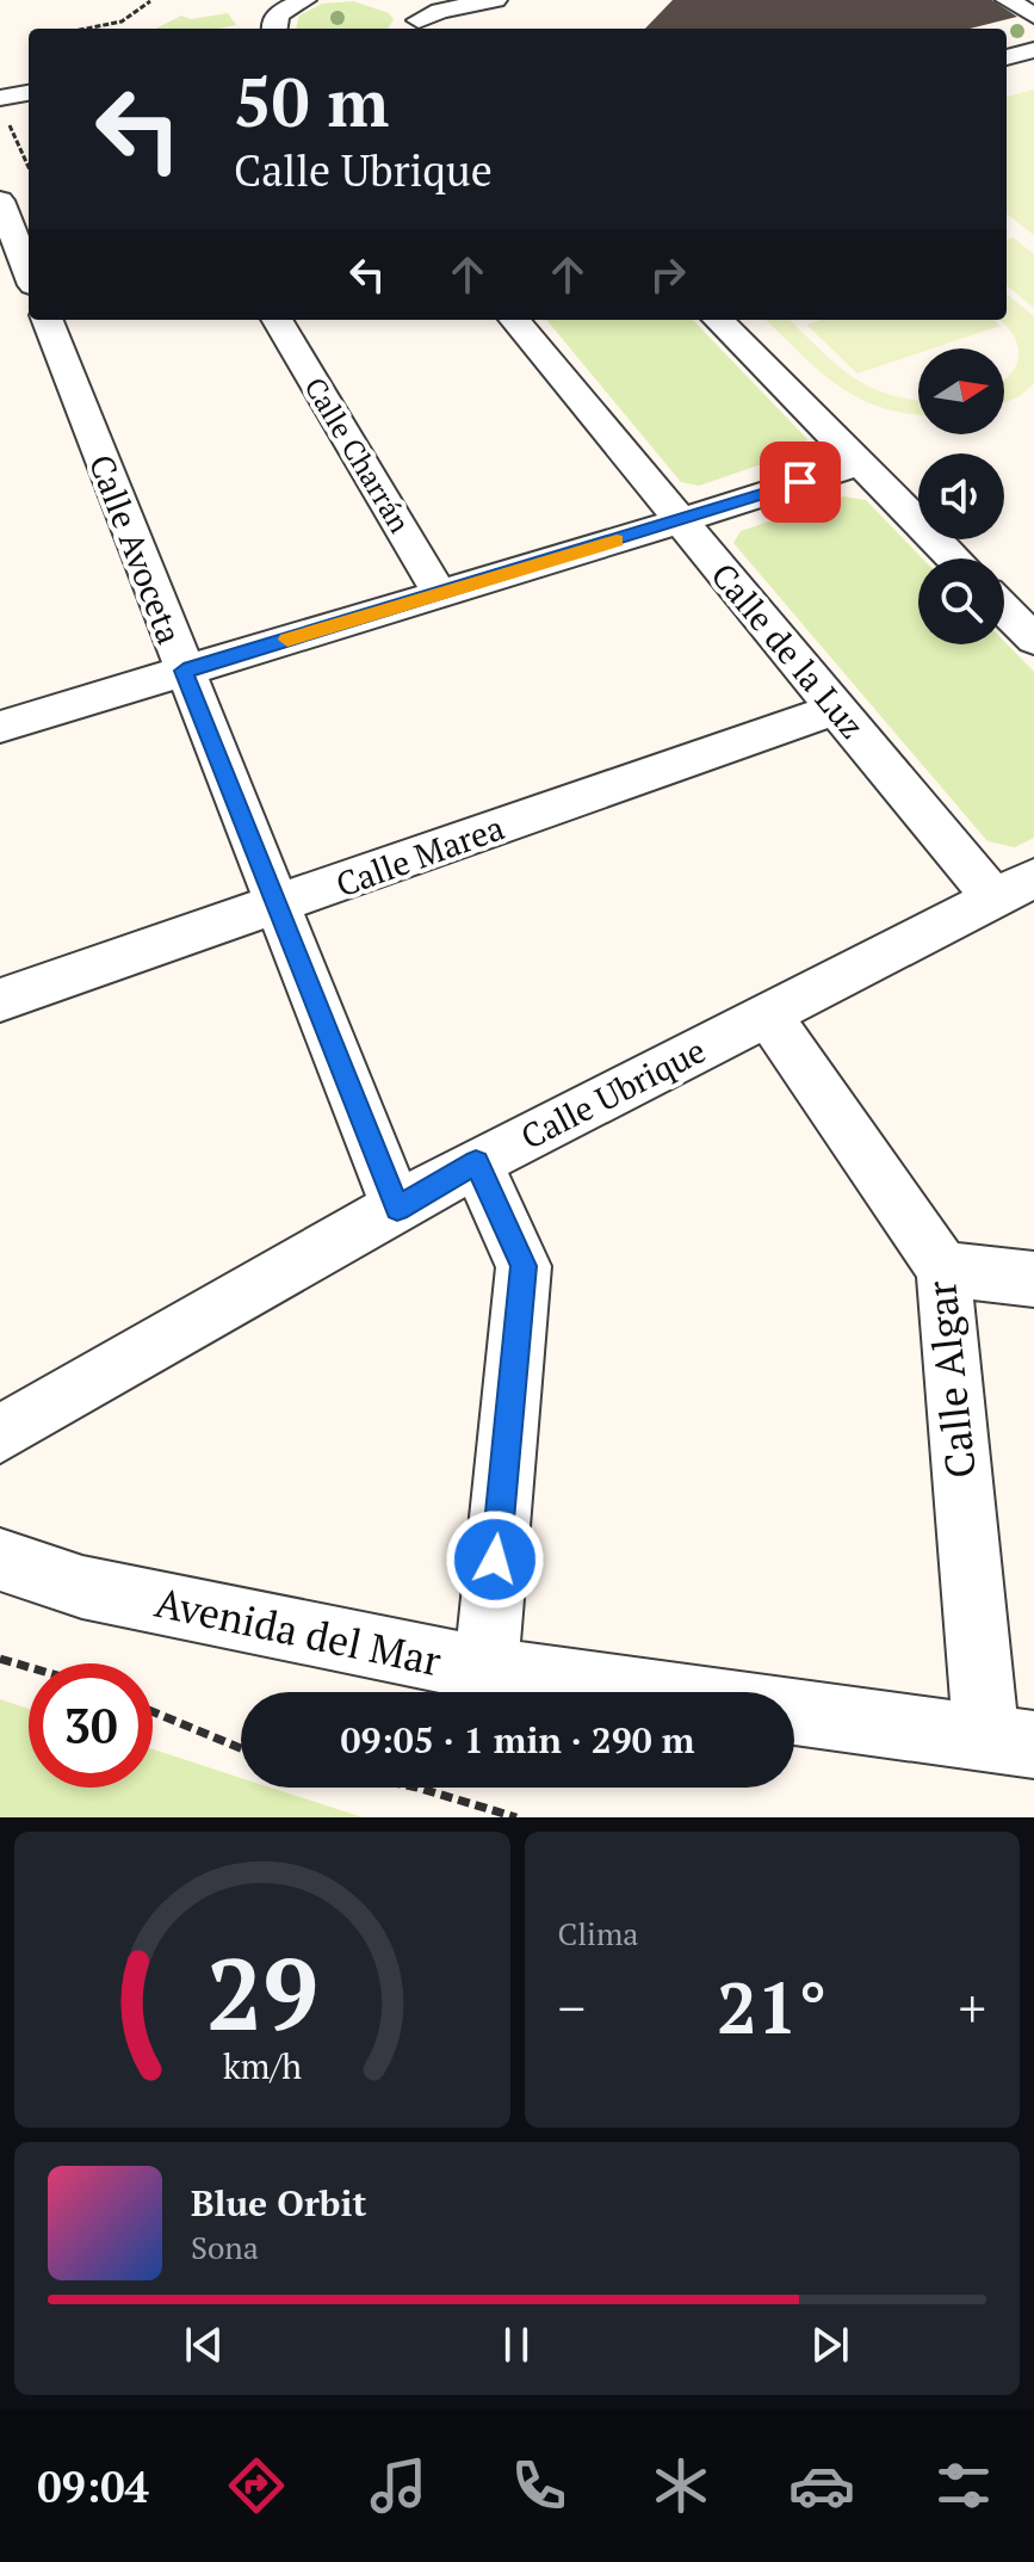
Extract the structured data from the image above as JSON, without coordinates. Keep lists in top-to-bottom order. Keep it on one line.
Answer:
{"streets":{"street":["Calle Charrán","Calle Avoceta","Calle de la Luz","Calle Marea","Calle Ubrique","Calle Algar","Avenida del Mar"]},"crossings":[["Calle Avoceta","Calle Marea"],["Calle Avoceta","Calle Ubrique"],["Calle de la Luz","Calle Marea"],["Calle de la Luz","Calle Ubrique"],["Calle Ubrique","Calle Algar"]],"north":"right","page":{"turn":["50 m","Calle Ubrique"],"limit":"30","trip":"09:05 · 1 min · 290 m","tile":"Clima","heat":["−","21°","+"],"song":["Blue Orbit","Sona"],"tabs":"09:04","gauge":["29","km/h"]}}
